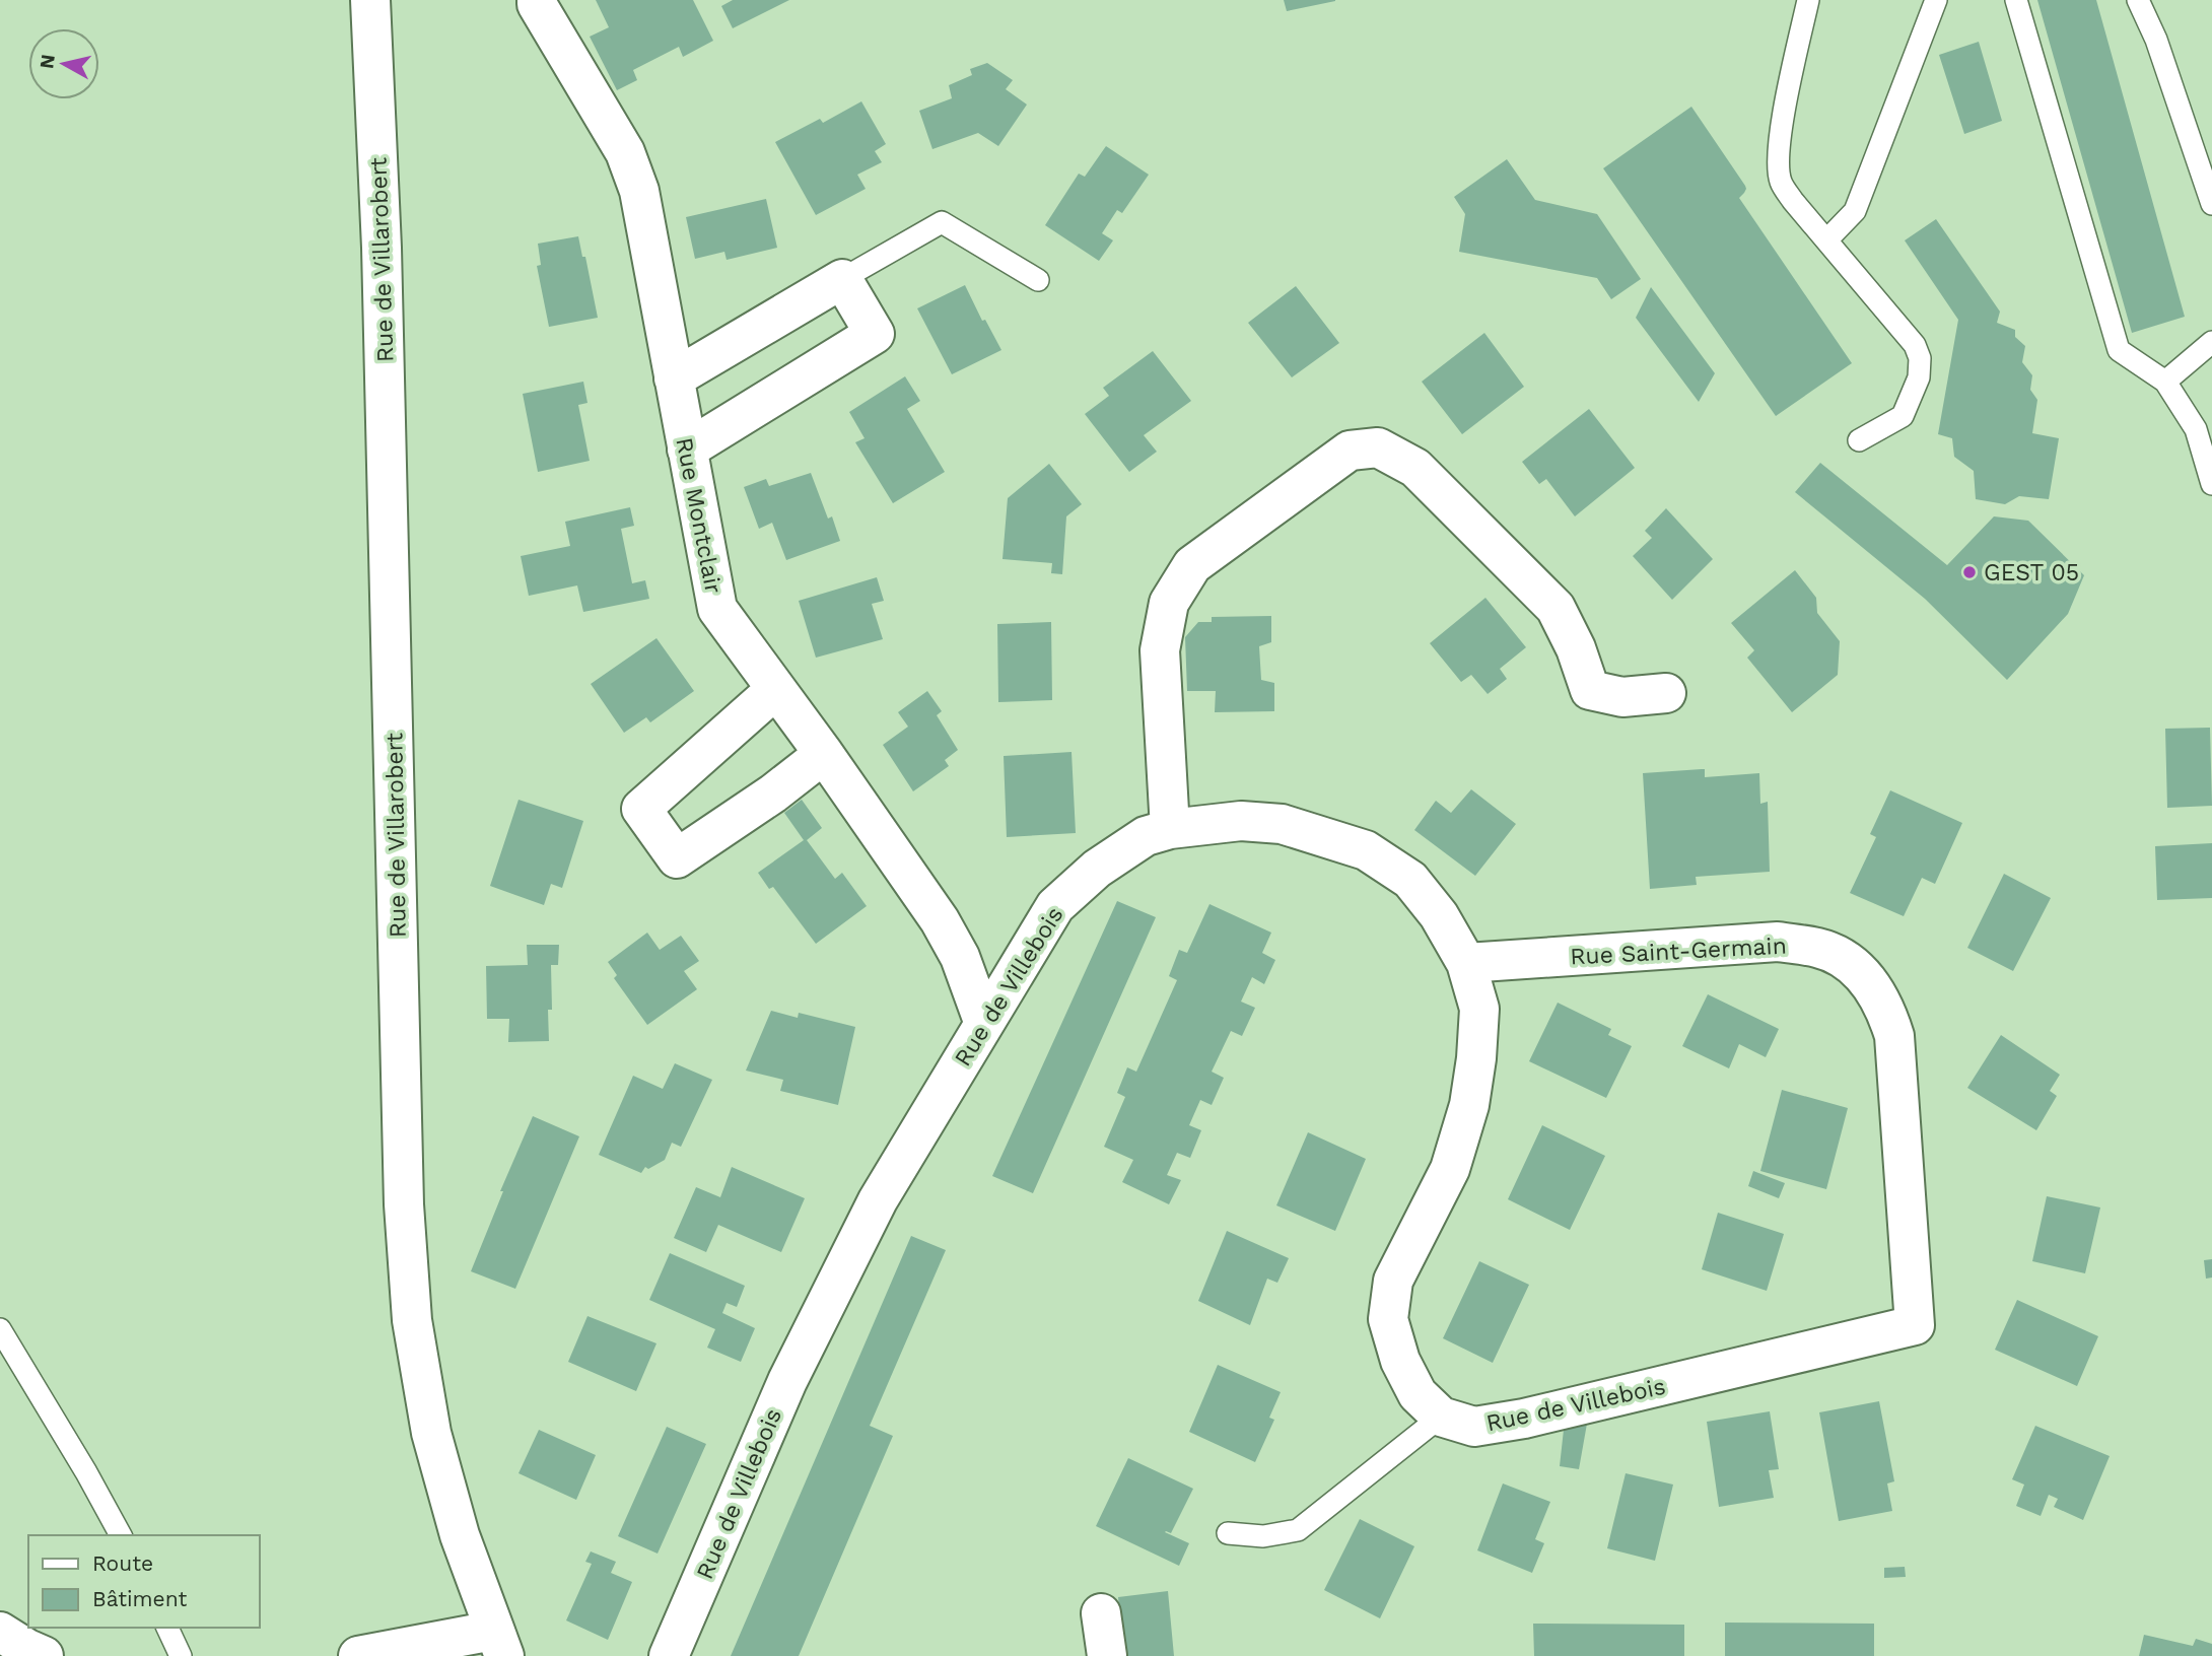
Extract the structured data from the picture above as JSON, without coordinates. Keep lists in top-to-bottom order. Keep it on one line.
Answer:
{"streets":{"street":["Rue de Villarobert","Rue Montclair","Rue Saint-Germain","Rue de Villebois"]},"crossings":[["Rue Montclair","Rue de Villebois"],["Rue Saint-Germain","Rue de Villebois"]],"places":["GEST 05"],"legend":["Route","Bâtiment"],"north":"left"}
